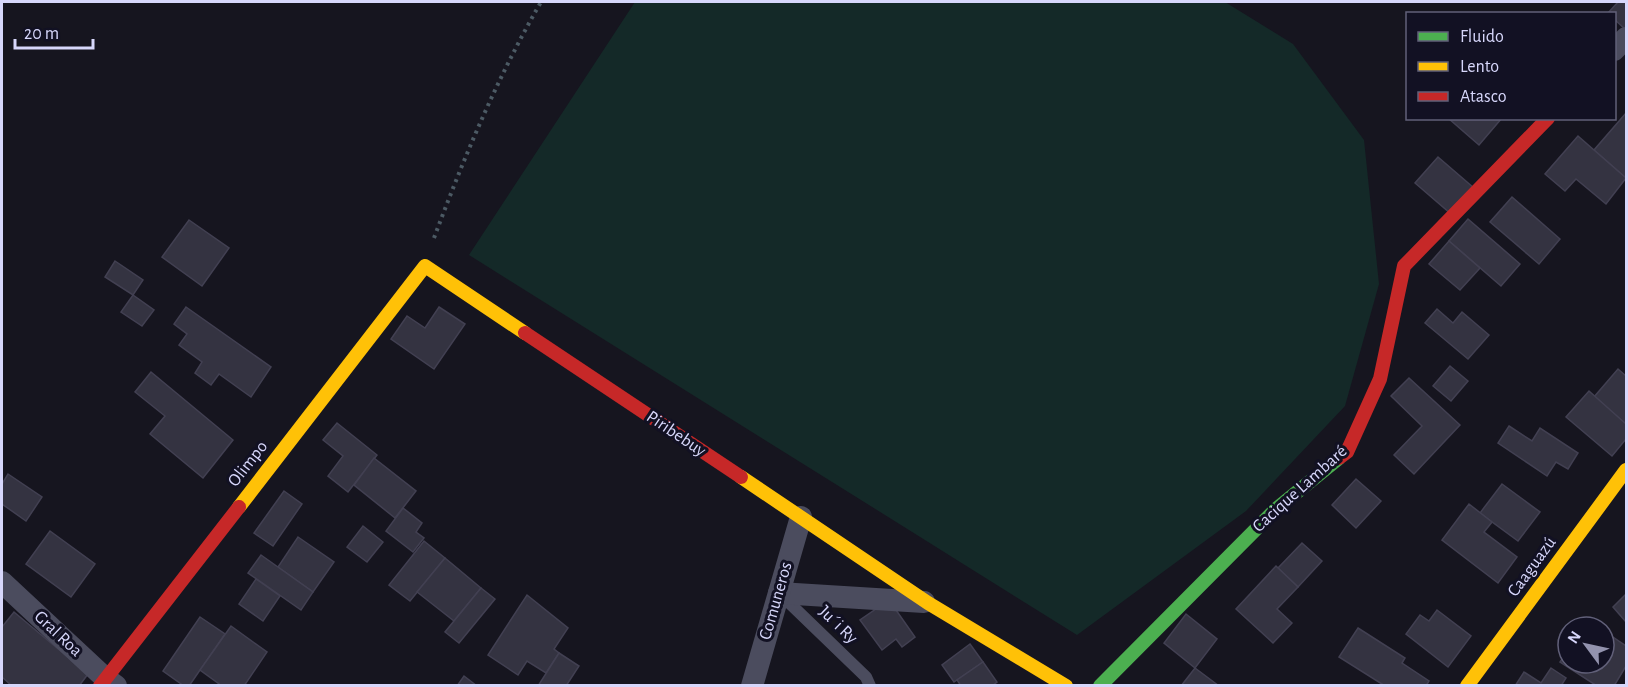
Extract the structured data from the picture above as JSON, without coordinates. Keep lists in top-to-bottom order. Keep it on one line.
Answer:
{"streets":{"street":["Piribebuy","Olimpo","Cacique Lambaré","Caaguazú","Comuneros","Gral Roa"],"lane":["Ju´i Ry"]},"crossings":[["Piribebuy","Olimpo"],["Piribebuy","Comuneros"],["Piribebuy","Ju´i Ry"],["Olimpo","Gral Roa"],["Comuneros","Ju´i Ry"]],"legend":["Fluido","Lento","Atasco"],"scale_bar":"20 m","north":"top left"}
